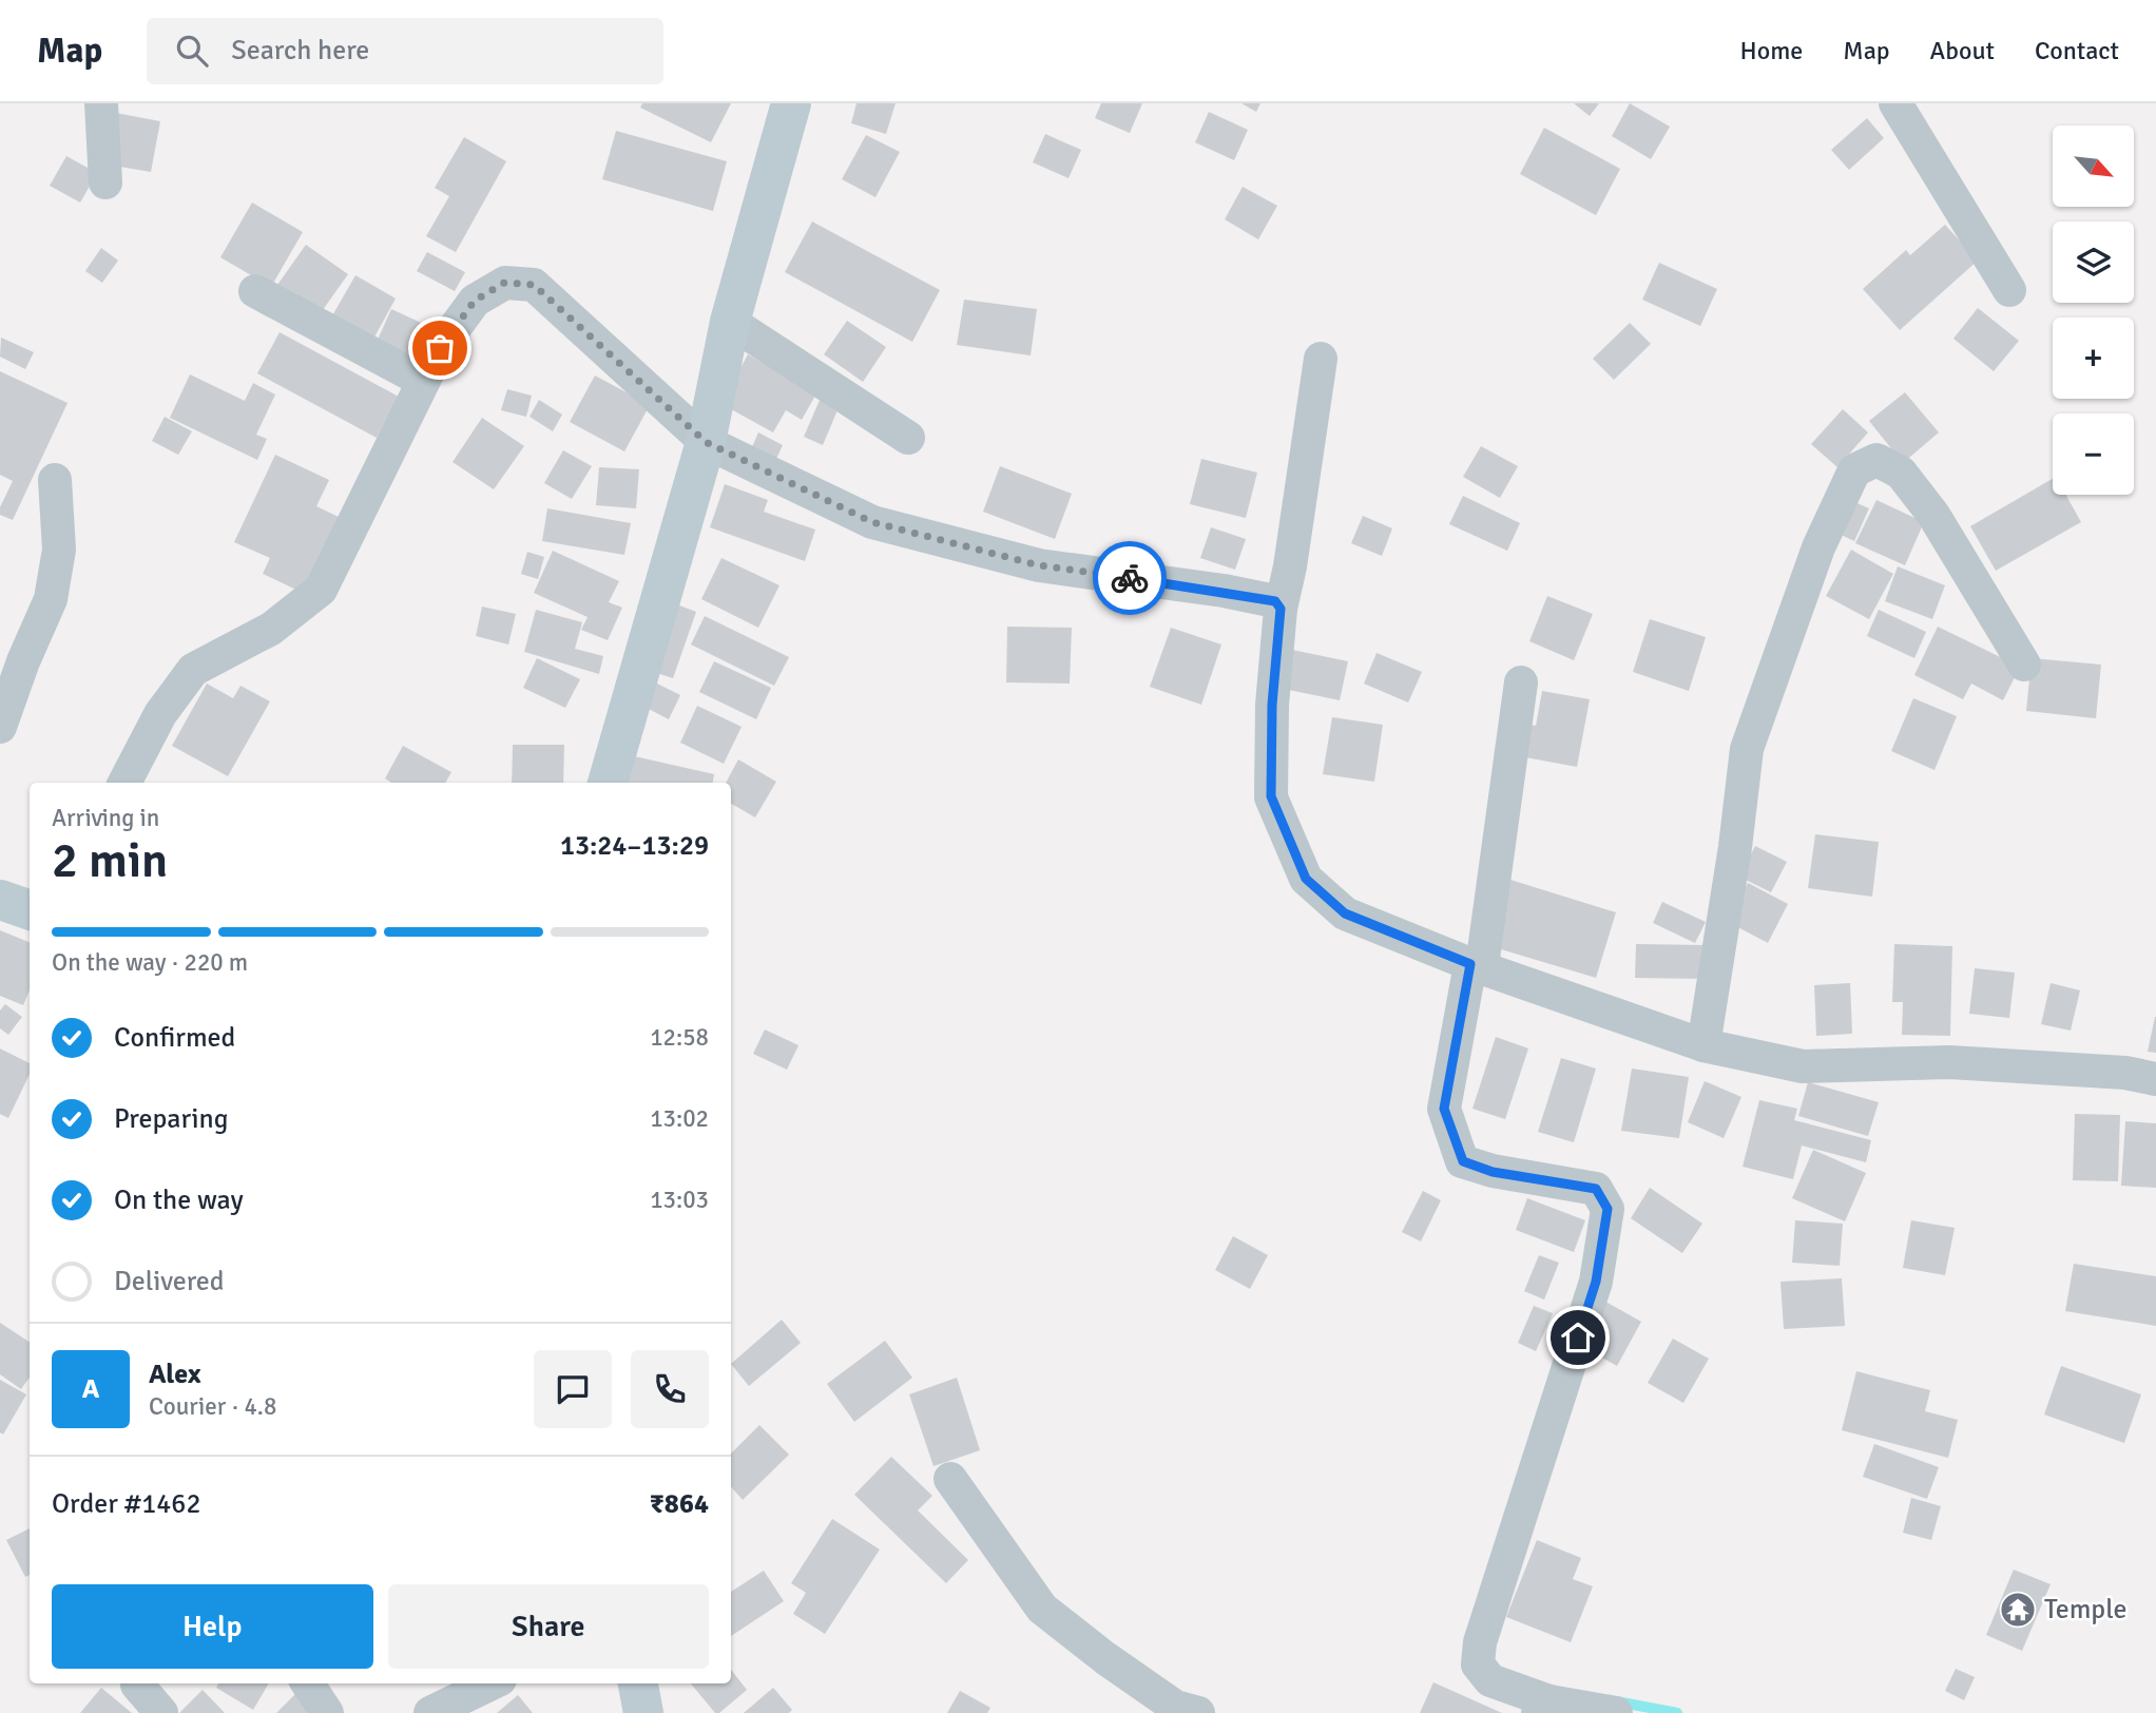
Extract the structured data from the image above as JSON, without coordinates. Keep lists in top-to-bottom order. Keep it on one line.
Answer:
{"places":{"temple":["Temple"]},"north":"bottom right","page":{"header":"Map","search":"Search here","nav":["Home","Map","About","Contact"],"map_buttons":["+","−"],"heading":["2 min","Arriving in","13:24–13:29"],"panel":["Alex","Courier · 4.8","Order #1462","₹864"],"bar":"On the way · 220 m","list":[["Confirmed","12:58"],["Preparing","13:02"],["On the way","13:03"],"Delivered"],"round":"A","buttons":["Help","Share"]}}
